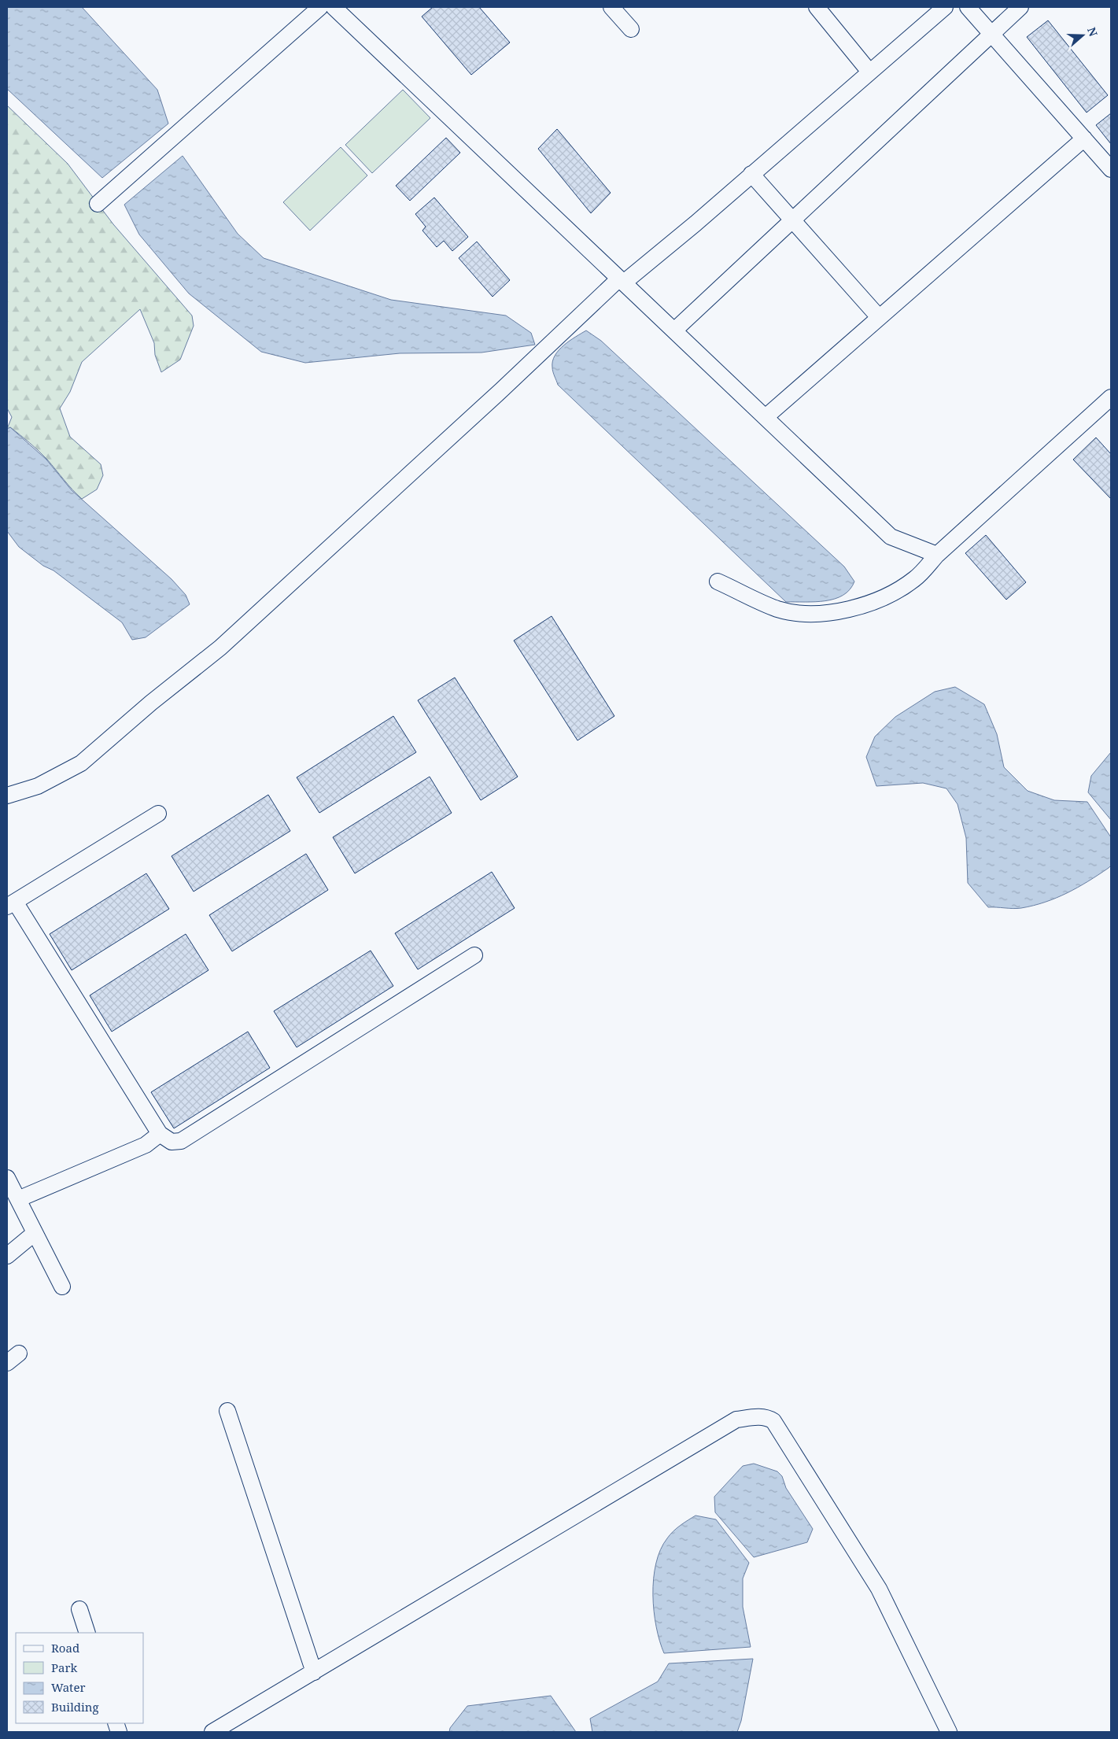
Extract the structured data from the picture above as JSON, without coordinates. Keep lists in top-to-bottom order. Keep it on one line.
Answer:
{"legend":["Road","Park","Water","Building"],"north":"right"}
